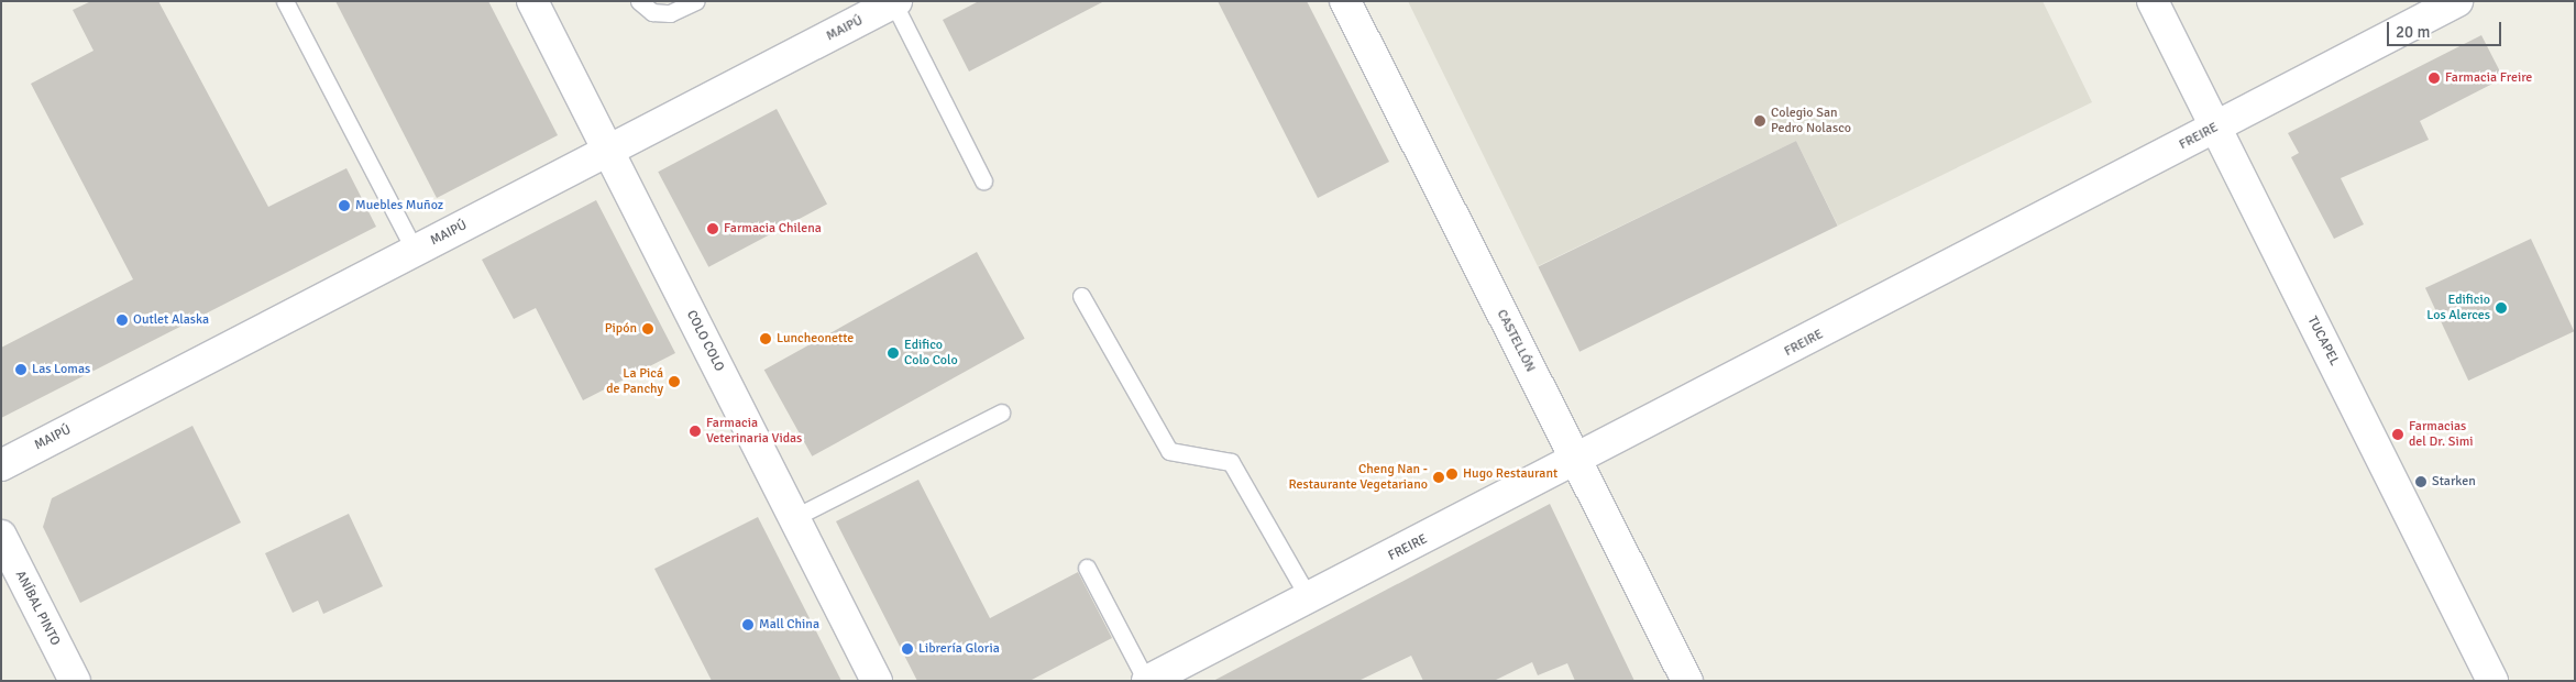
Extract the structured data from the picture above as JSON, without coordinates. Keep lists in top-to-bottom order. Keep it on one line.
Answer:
{"streets":{"main road":["MAIPÚ","FREIRE","COLO COLO","CASTELLÓN","TUCAPEL","ANÍBAL PINTO"]},"crossings":[["MAIPÚ","COLO COLO"],["FREIRE","CASTELLÓN"],["FREIRE","TUCAPEL"]],"places":["Farmacia Freire","Colegio San Pedro Nolasco","Muebles Muñoz","Farmacia Chilena","Edificio Los Alerces","Outlet Alaska","Pipón","Luncheonette","Edifico Colo Colo","Las Lomas","La Picá de Panchy","Farmacia Veterinaria Vidas","Farmacias del Dr. Simi","Hugo Restaurant","Cheng Nan - Restaurante Vegetariano","Starken","Mall China","Librería Gloria"],"scale_bar":"20 m"}
